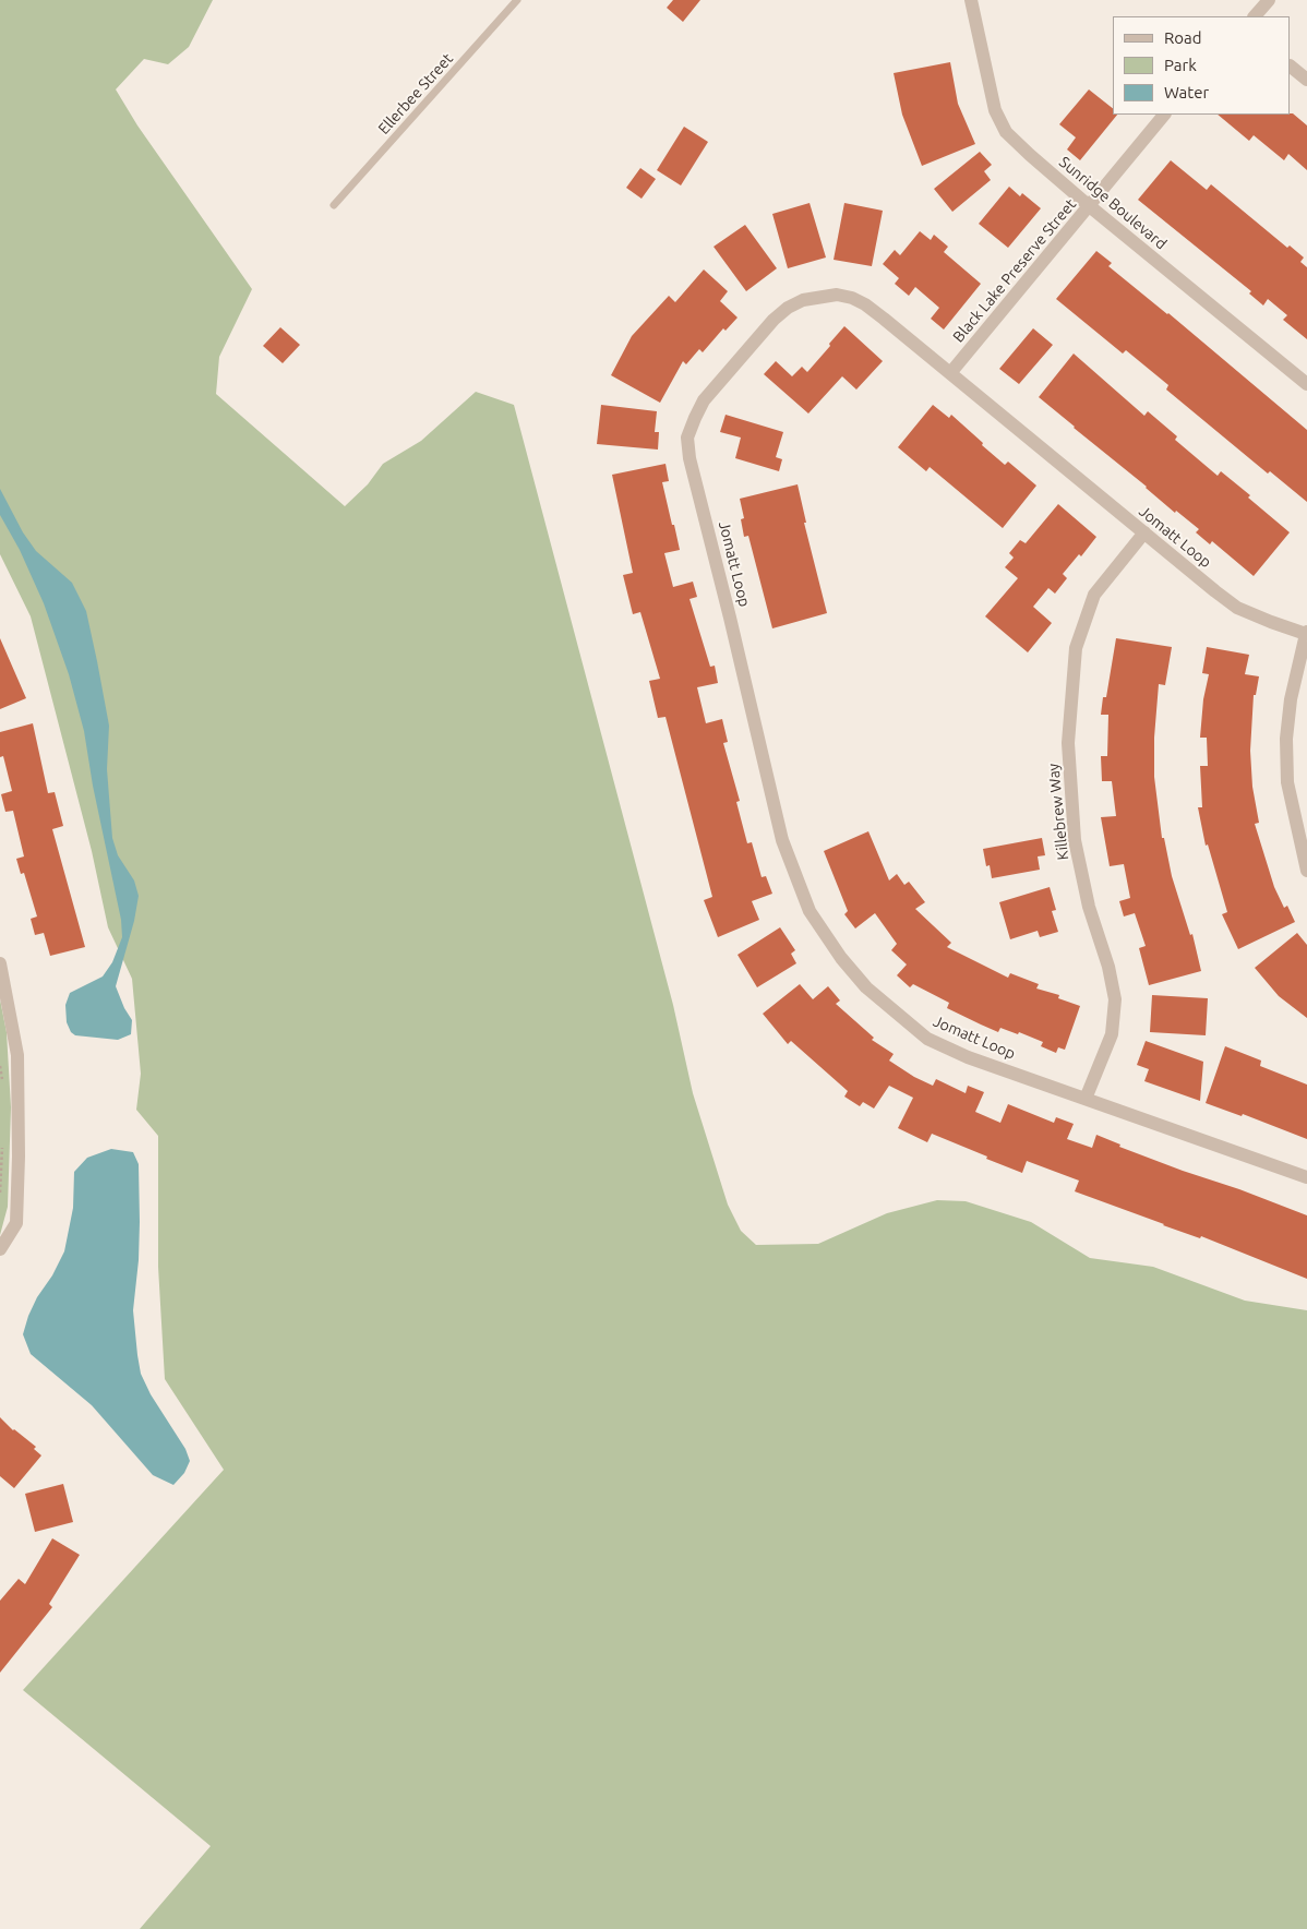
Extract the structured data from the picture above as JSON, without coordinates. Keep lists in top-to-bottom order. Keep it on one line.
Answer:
{"streets":{"street":["Sunridge Boulevard","Black Lake Preserve Street","Jomatt Loop","Killebrew Way"],"lane":["Ellerbee Street"]},"crossings":[["Sunridge Boulevard","Black Lake Preserve Street"],["Black Lake Preserve Street","Jomatt Loop"],["Jomatt Loop","Killebrew Way"]],"legend":["Road","Park","Water"]}
